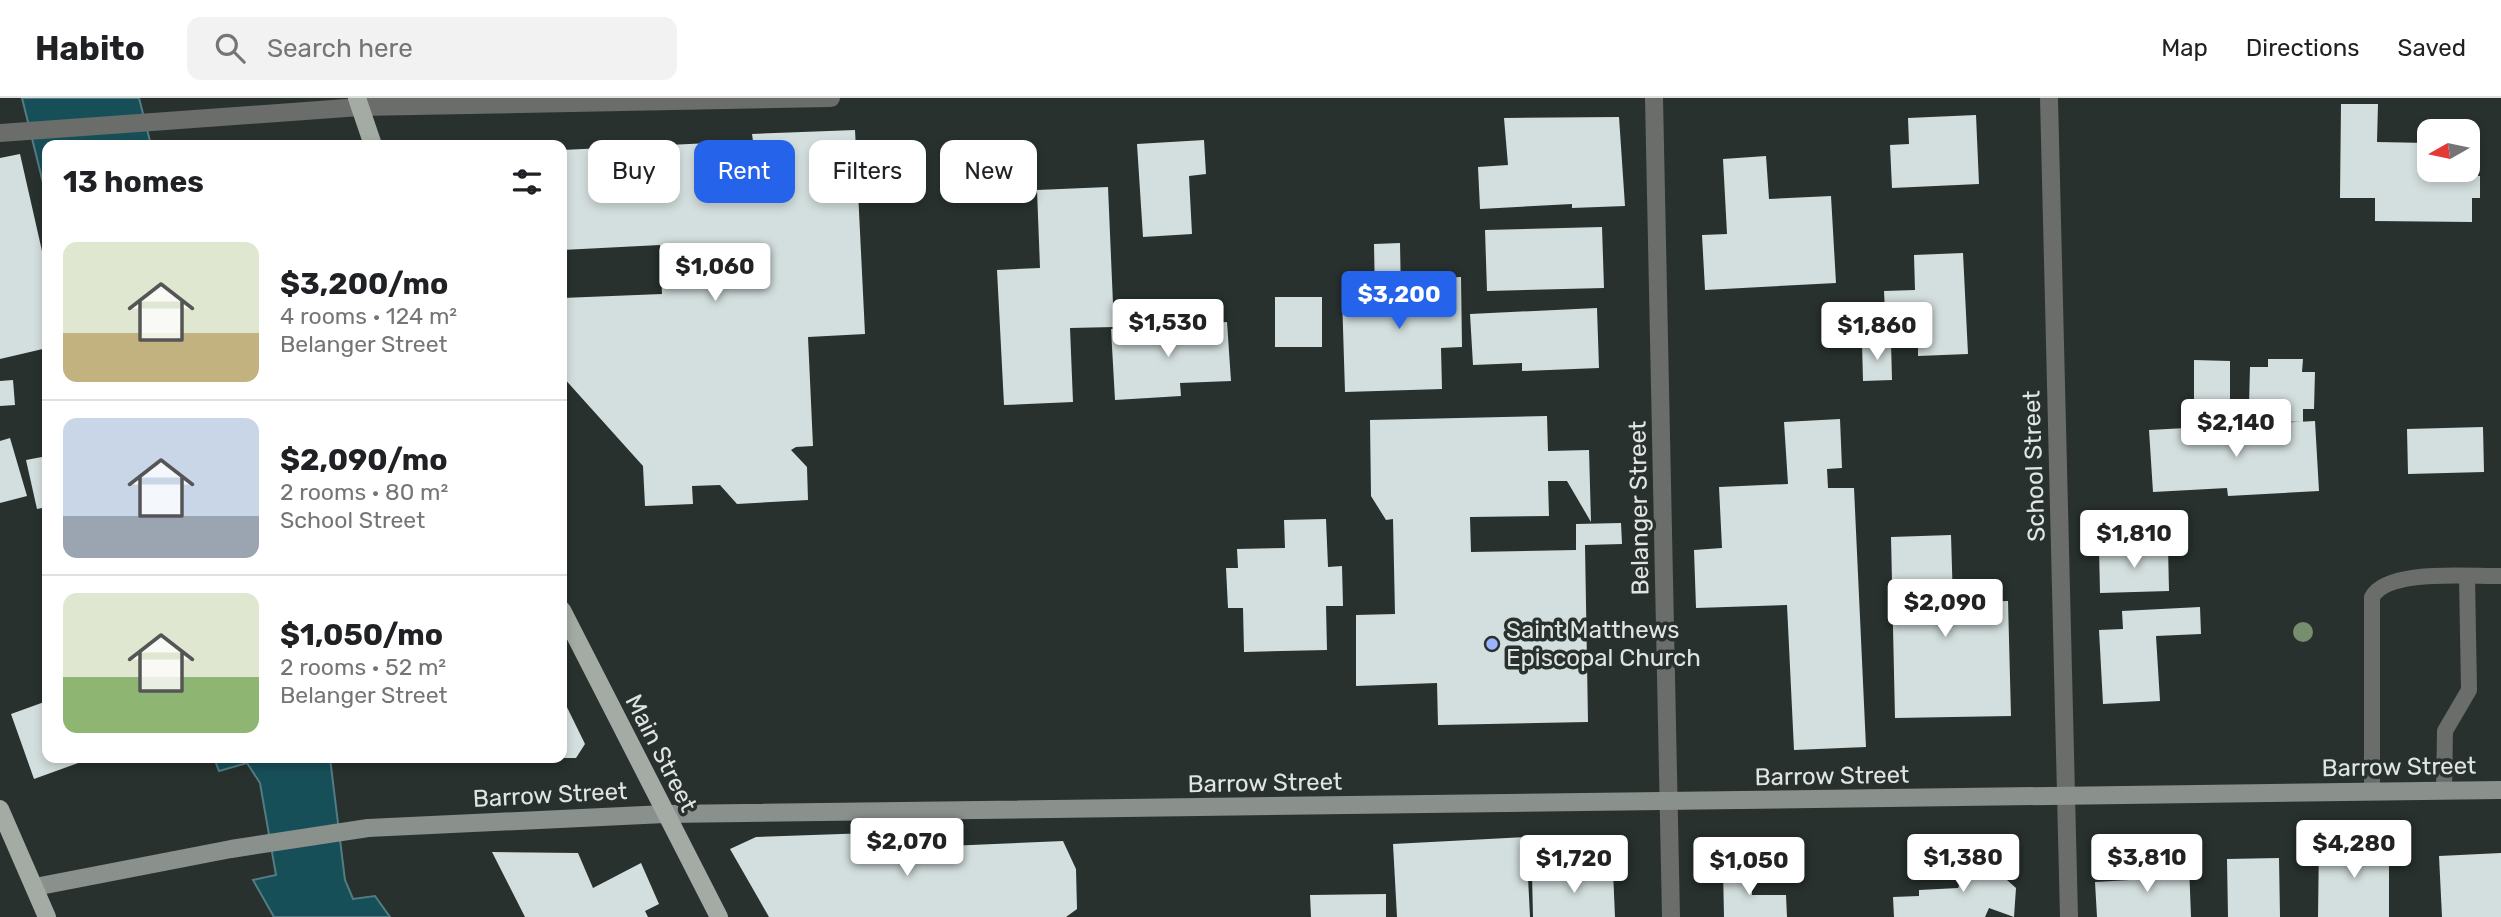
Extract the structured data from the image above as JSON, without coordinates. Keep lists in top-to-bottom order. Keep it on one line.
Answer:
{"streets":{"main road":["Main Street","Barrow Street"],"street":["School Street","Belanger Street"]},"crossings":[["School Street","Barrow Street"],["Belanger Street","Barrow Street"],["Main Street","Barrow Street"]],"places":["Saint Matthews Episcopal Church"],"north":"left","page":{"header":"Habito","search":"Search here","nav":["Map","Directions","Saved"],"chip":["Buy","Rent","Filters","New"],"heading":"13 homes","list":[{"name":"$3,200/mo","note":"4 rooms · 124 m² · Belanger Street"},{"name":"$2,090/mo","note":"2 rooms · 80 m² · School Street"},{"name":"$1,050/mo","note":"2 rooms · 52 m² · Belanger Street"}],"price":["$1,060","$3,200","$1,530","$1,860","$2,140","$1,810","$2,090","$2,070","$4,280","$1,380","$3,810","$1,720","$1,050"]}}
